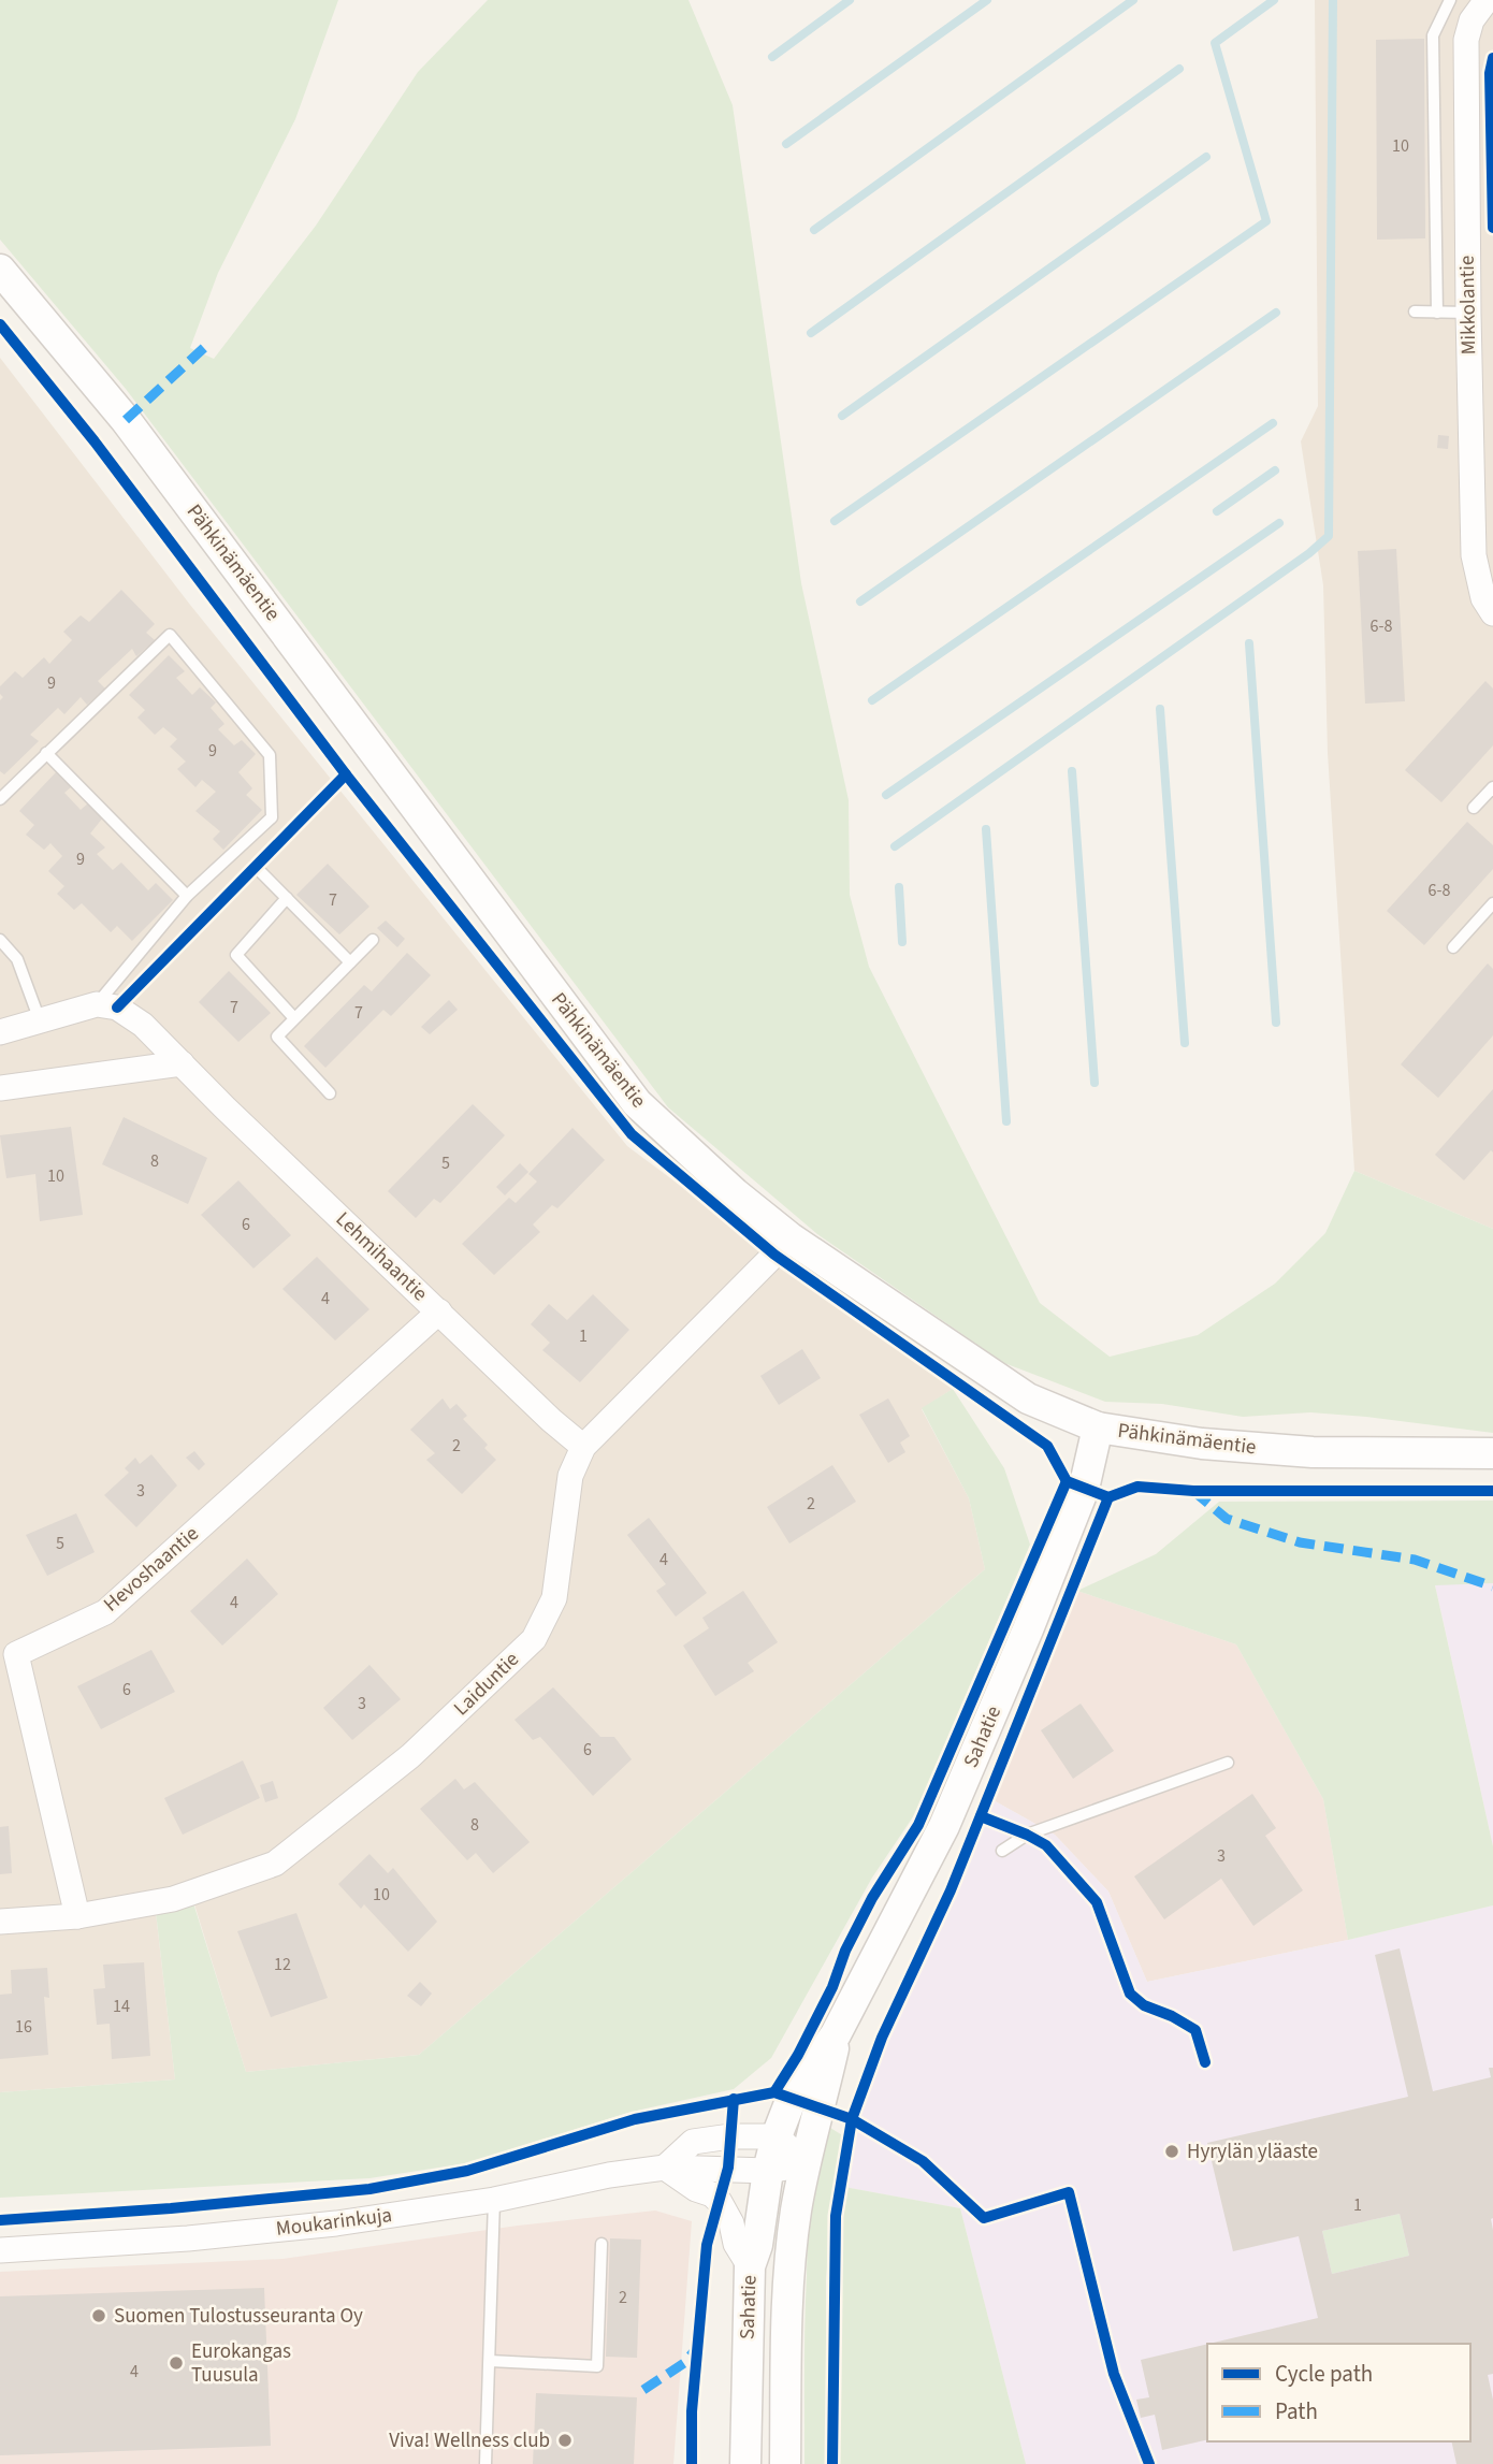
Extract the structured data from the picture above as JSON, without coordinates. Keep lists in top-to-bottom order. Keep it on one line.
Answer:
{"streets":{"street":["Mikkolantie","Pähkinämäentie","Lehmihaantie","Hevoshaantie","Laiduntie","Sahatie","Moukarinkuja"]},"crossings":[["Pähkinämäentie","Laiduntie"],["Pähkinämäentie","Sahatie"],["Lehmihaantie","Hevoshaantie"],["Lehmihaantie","Laiduntie"],["Hevoshaantie","Laiduntie"],["Sahatie","Moukarinkuja"]],"places":["Hyrylän yläaste","Suomen Tulostusseuranta Oy","Eurokangas Tuusula","Viva! Wellness club"],"house_numbers":["10","6-8","9","9","9","6-8","7","7","7","8","5","10","6","4","1","2","3","2","5","4","4","6","3","6","8","3","10","12","14","16","1","2","4"],"legend":["Cycle path","Path"]}
